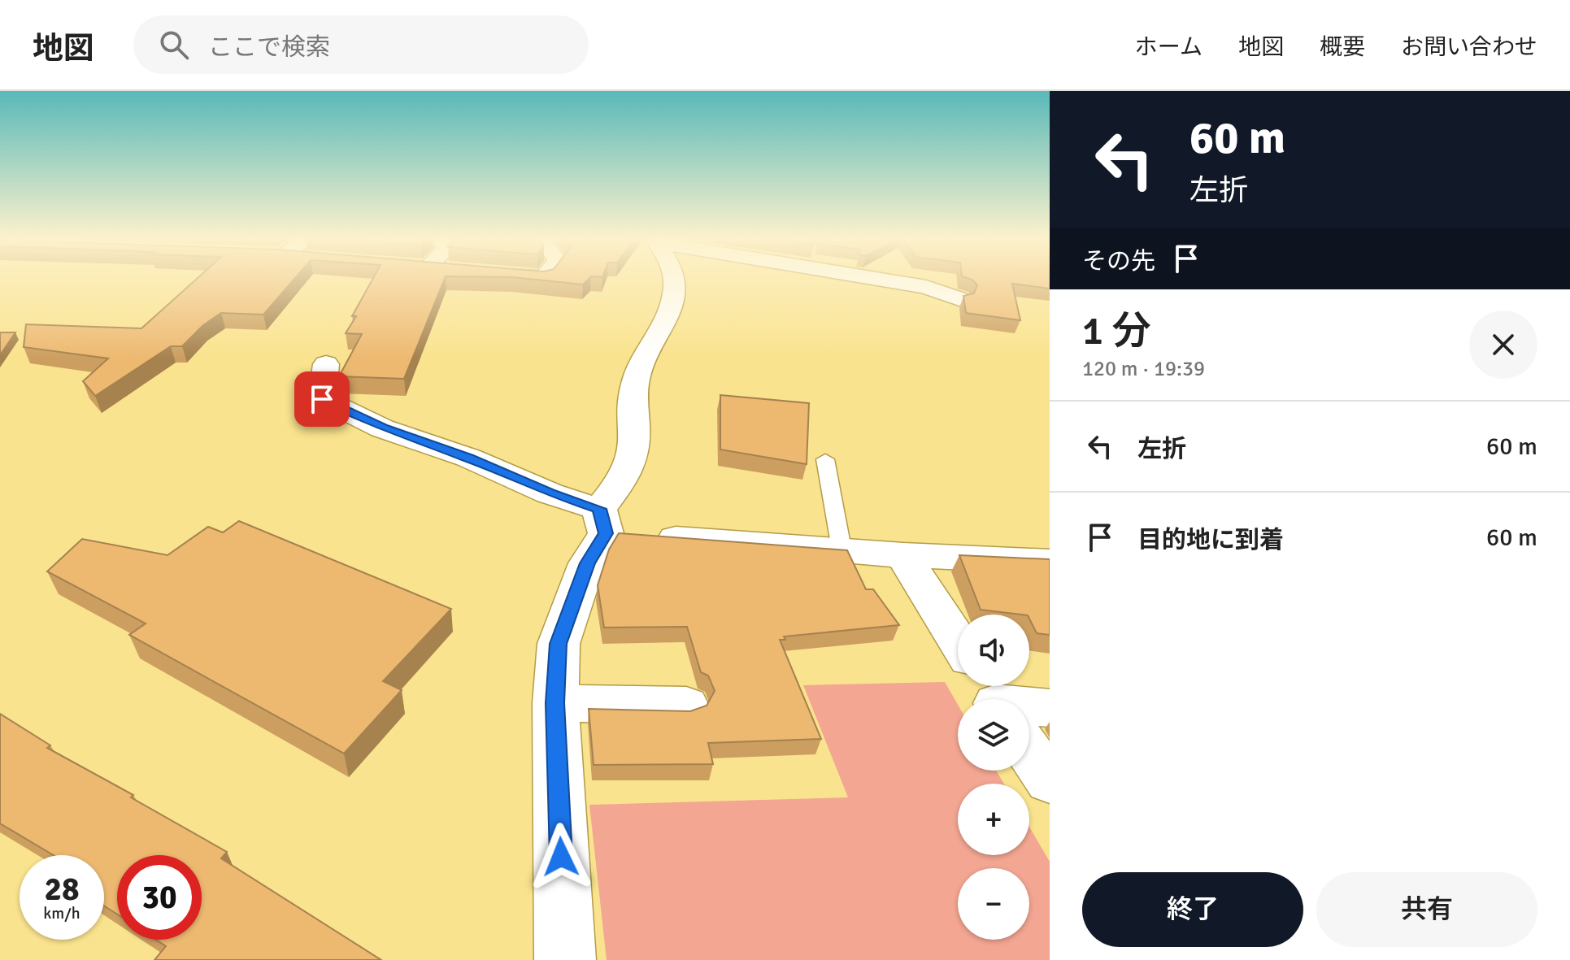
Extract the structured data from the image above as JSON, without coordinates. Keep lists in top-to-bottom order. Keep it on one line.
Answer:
{"page":{"header":"地図","search":"ここで検索","nav":["ホーム","地図","概要","お問い合わせ"],"turn":["60 m","左折"],"then":"その先","heading":["1 分","120 m · 19:39"],"list":[{"name":"左折","value":"60 m"},{"name":"目的地に到着","value":"60 m"}],"map_buttons":["+","−"],"speed":"28 km/h","limit":"30","buttons":["終了","共有"]}}
